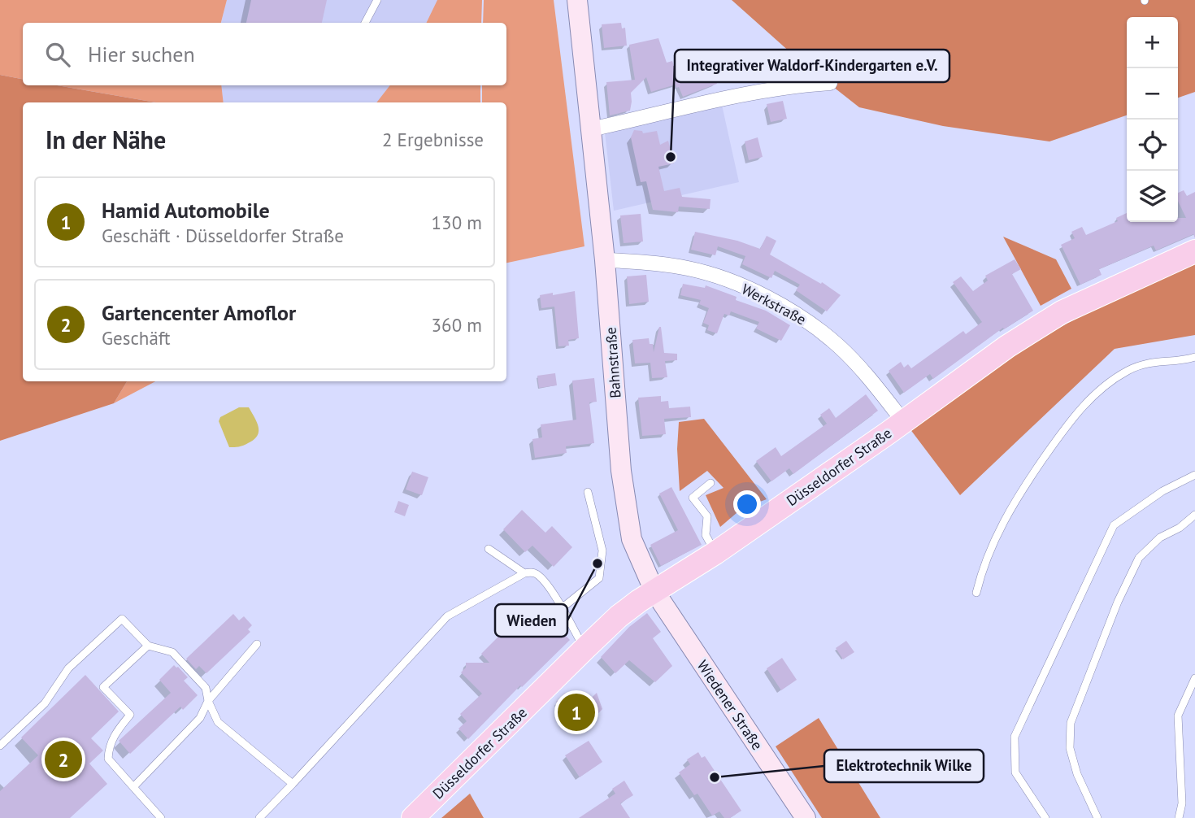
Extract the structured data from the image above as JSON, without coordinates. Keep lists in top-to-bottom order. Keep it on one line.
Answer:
{"streets":{"main road":["Bahnstraße","Düsseldorfer Straße","Wiedener Straße"],"street":["Werkstraße"]},"crossings":[["Werkstraße","Bahnstraße"],["Werkstraße","Düsseldorfer Straße"],["Bahnstraße","Düsseldorfer Straße"],["Bahnstraße","Wiedener Straße"],["Düsseldorfer Straße","Wiedener Straße"]],"places":["Integrativer Waldorf-Kindergarten e.V.","Wieden","Elektrotechnik Wilke"],"page":{"map_buttons":["+","−"],"search":"Hier suchen","heading":["In der Nähe","2 Ergebnisse"],"list":[{"mark":"1","name":"Hamid Automobile","note":"Geschäft · Düsseldorfer Straße","value":"130 m"},{"mark":"2","name":"Gartencenter Amoflor","note":"Geschäft","value":"360 m"}],"pins":["1","2"]}}
